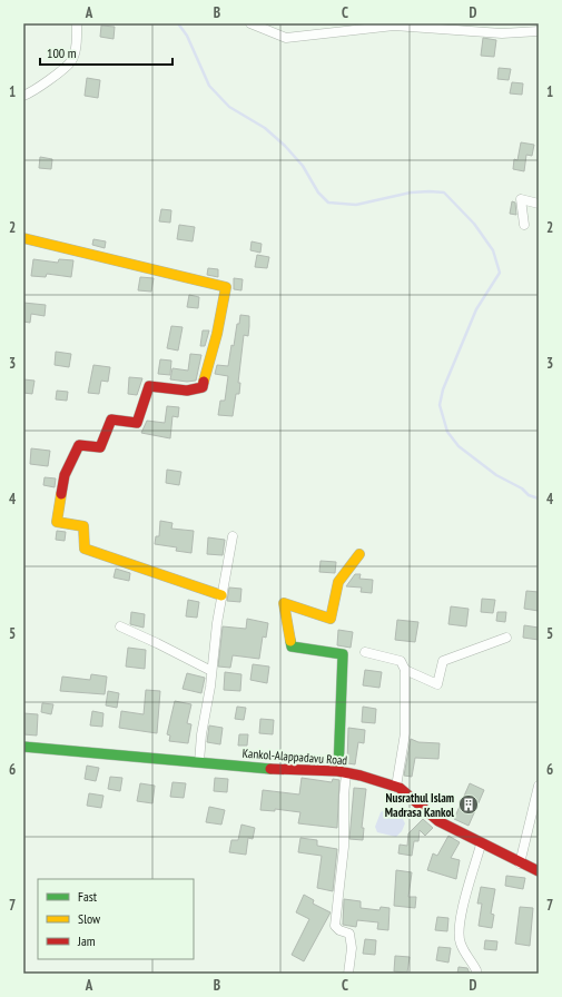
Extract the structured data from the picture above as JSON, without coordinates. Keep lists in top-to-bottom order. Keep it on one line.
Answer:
{"streets":{"street":["Kankol-Alappadavu Road"]},"places":{"building":["Nusrathul Islam Madrasa Kankol"]},"legend":["Fast","Slow","Jam"],"scale_bar":"100 m","grid":{"columns":["A","B","C","D"],"rows":["1","2","3","4","5","6","7"]}}
